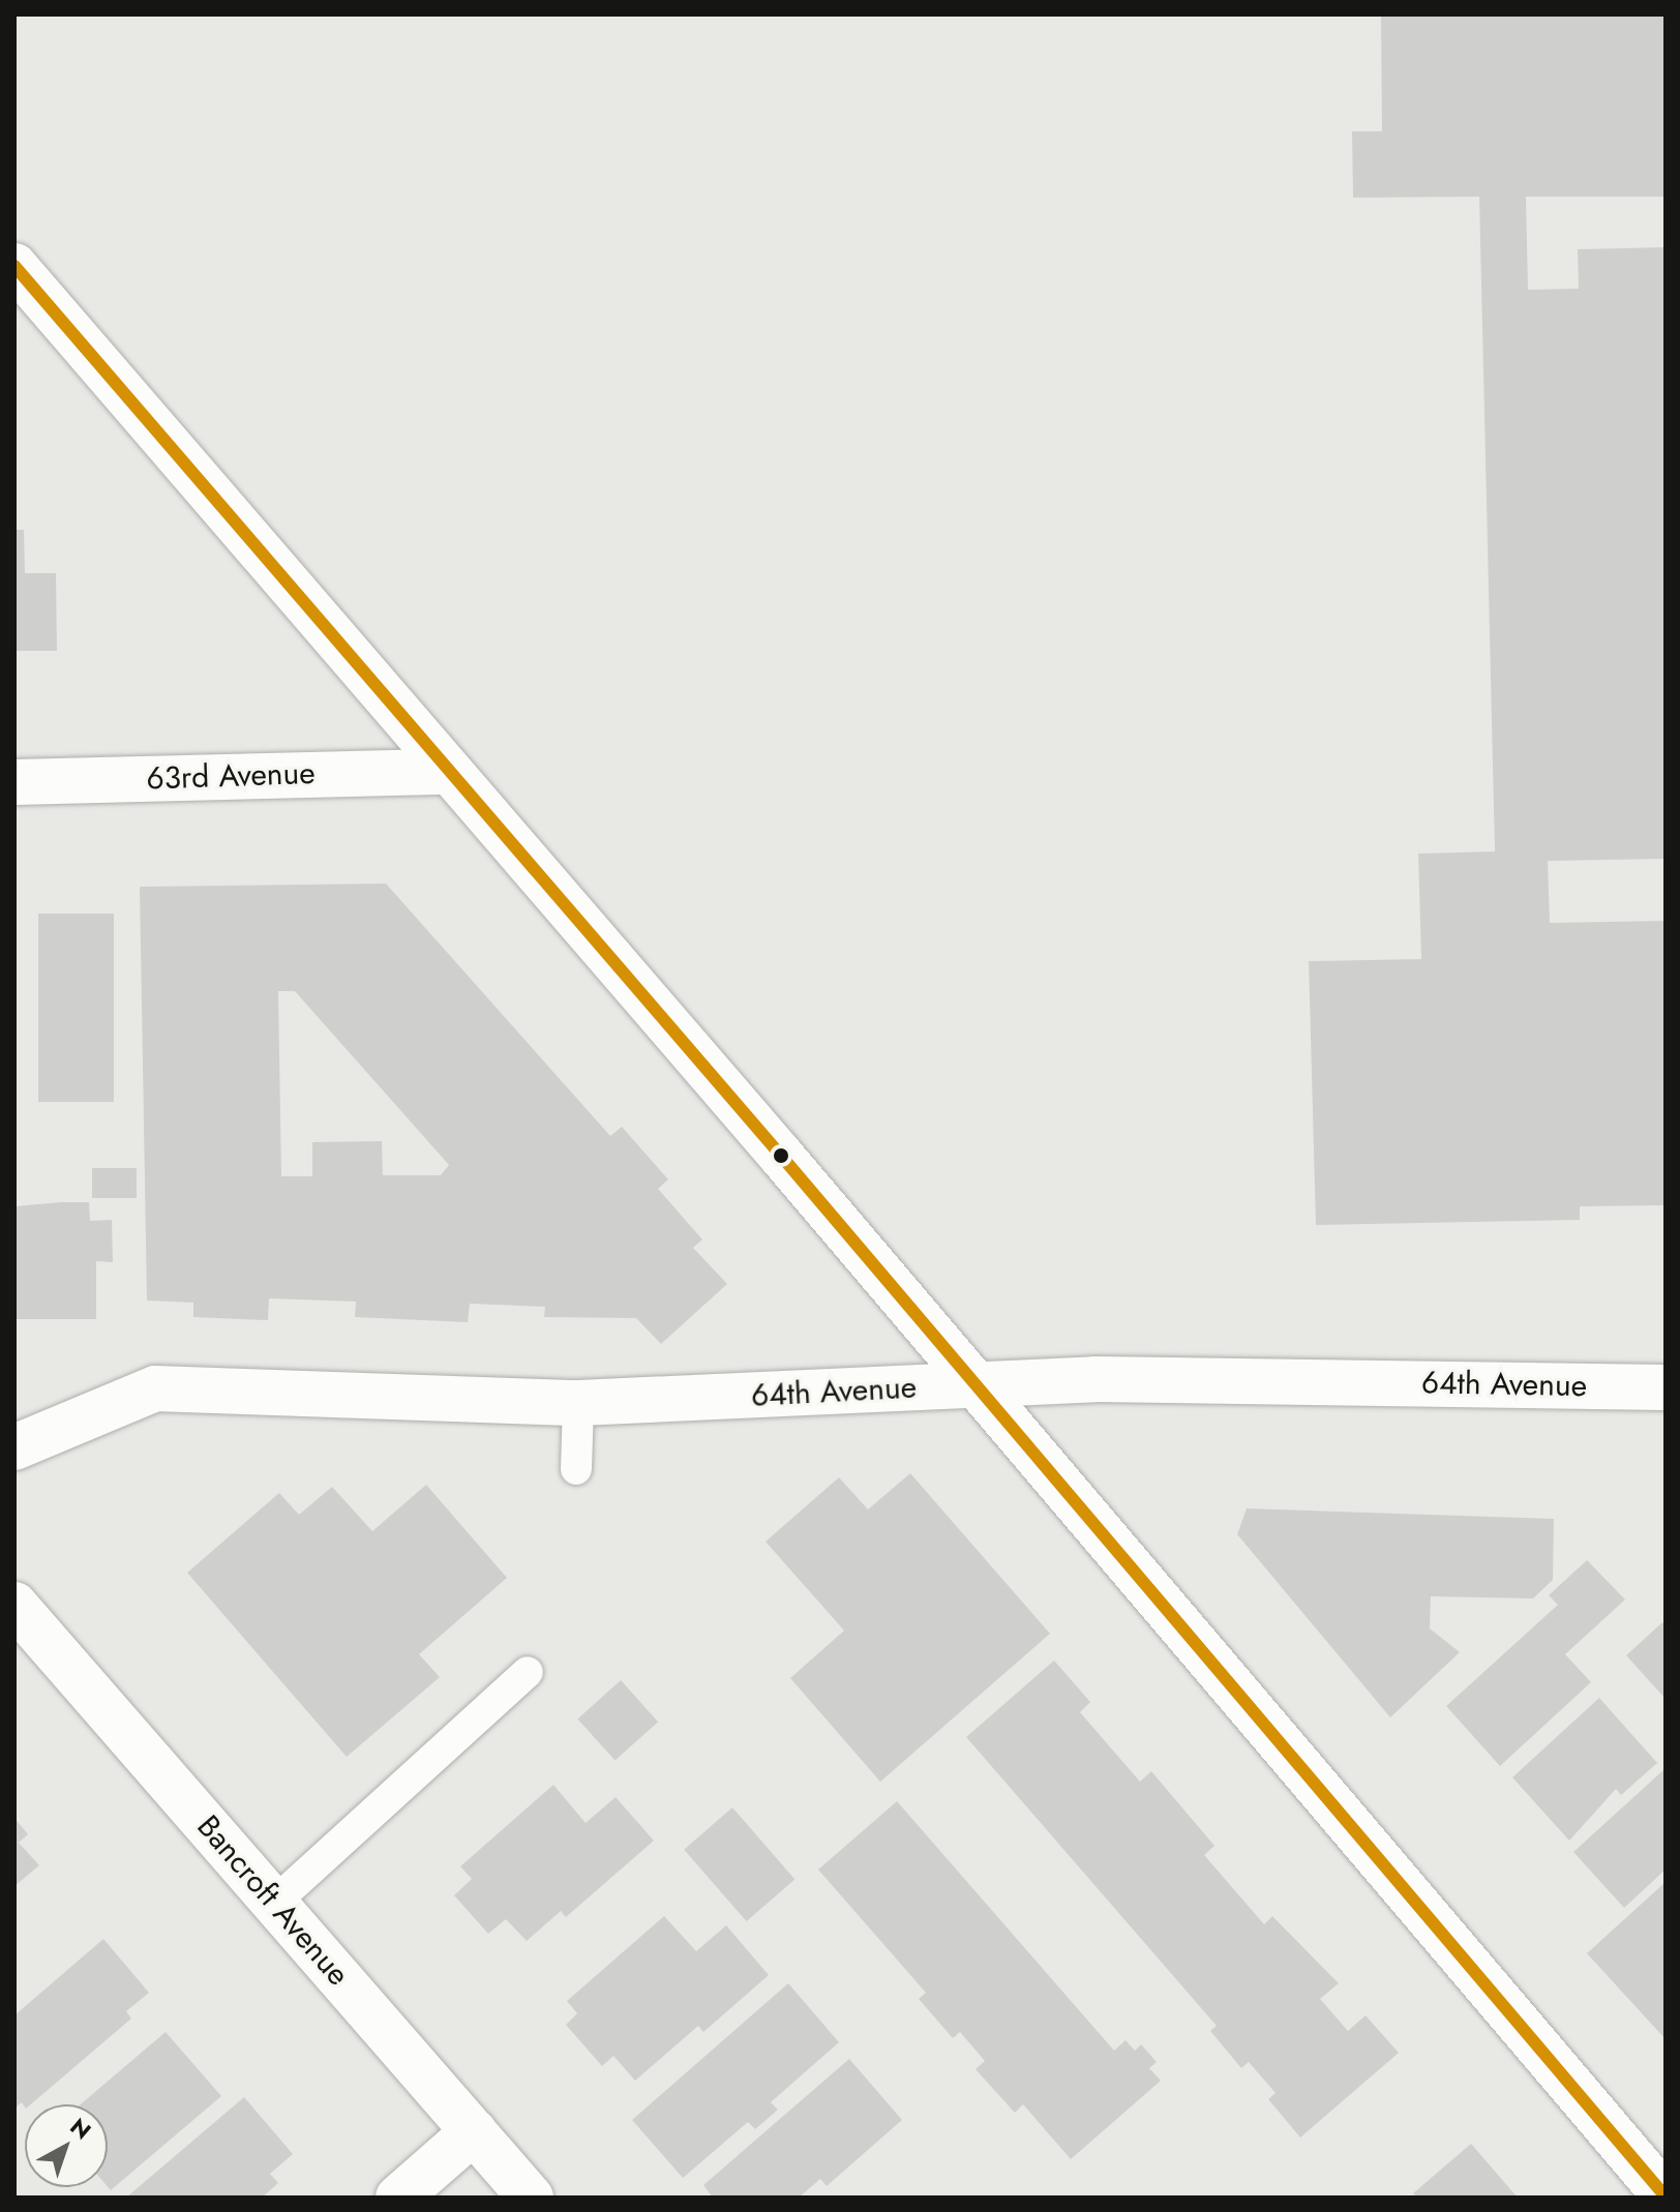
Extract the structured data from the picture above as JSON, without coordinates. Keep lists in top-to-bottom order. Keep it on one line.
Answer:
{"streets":{"street":["63rd Avenue","64th Avenue","Bancroft Avenue"]},"north":"top right"}
